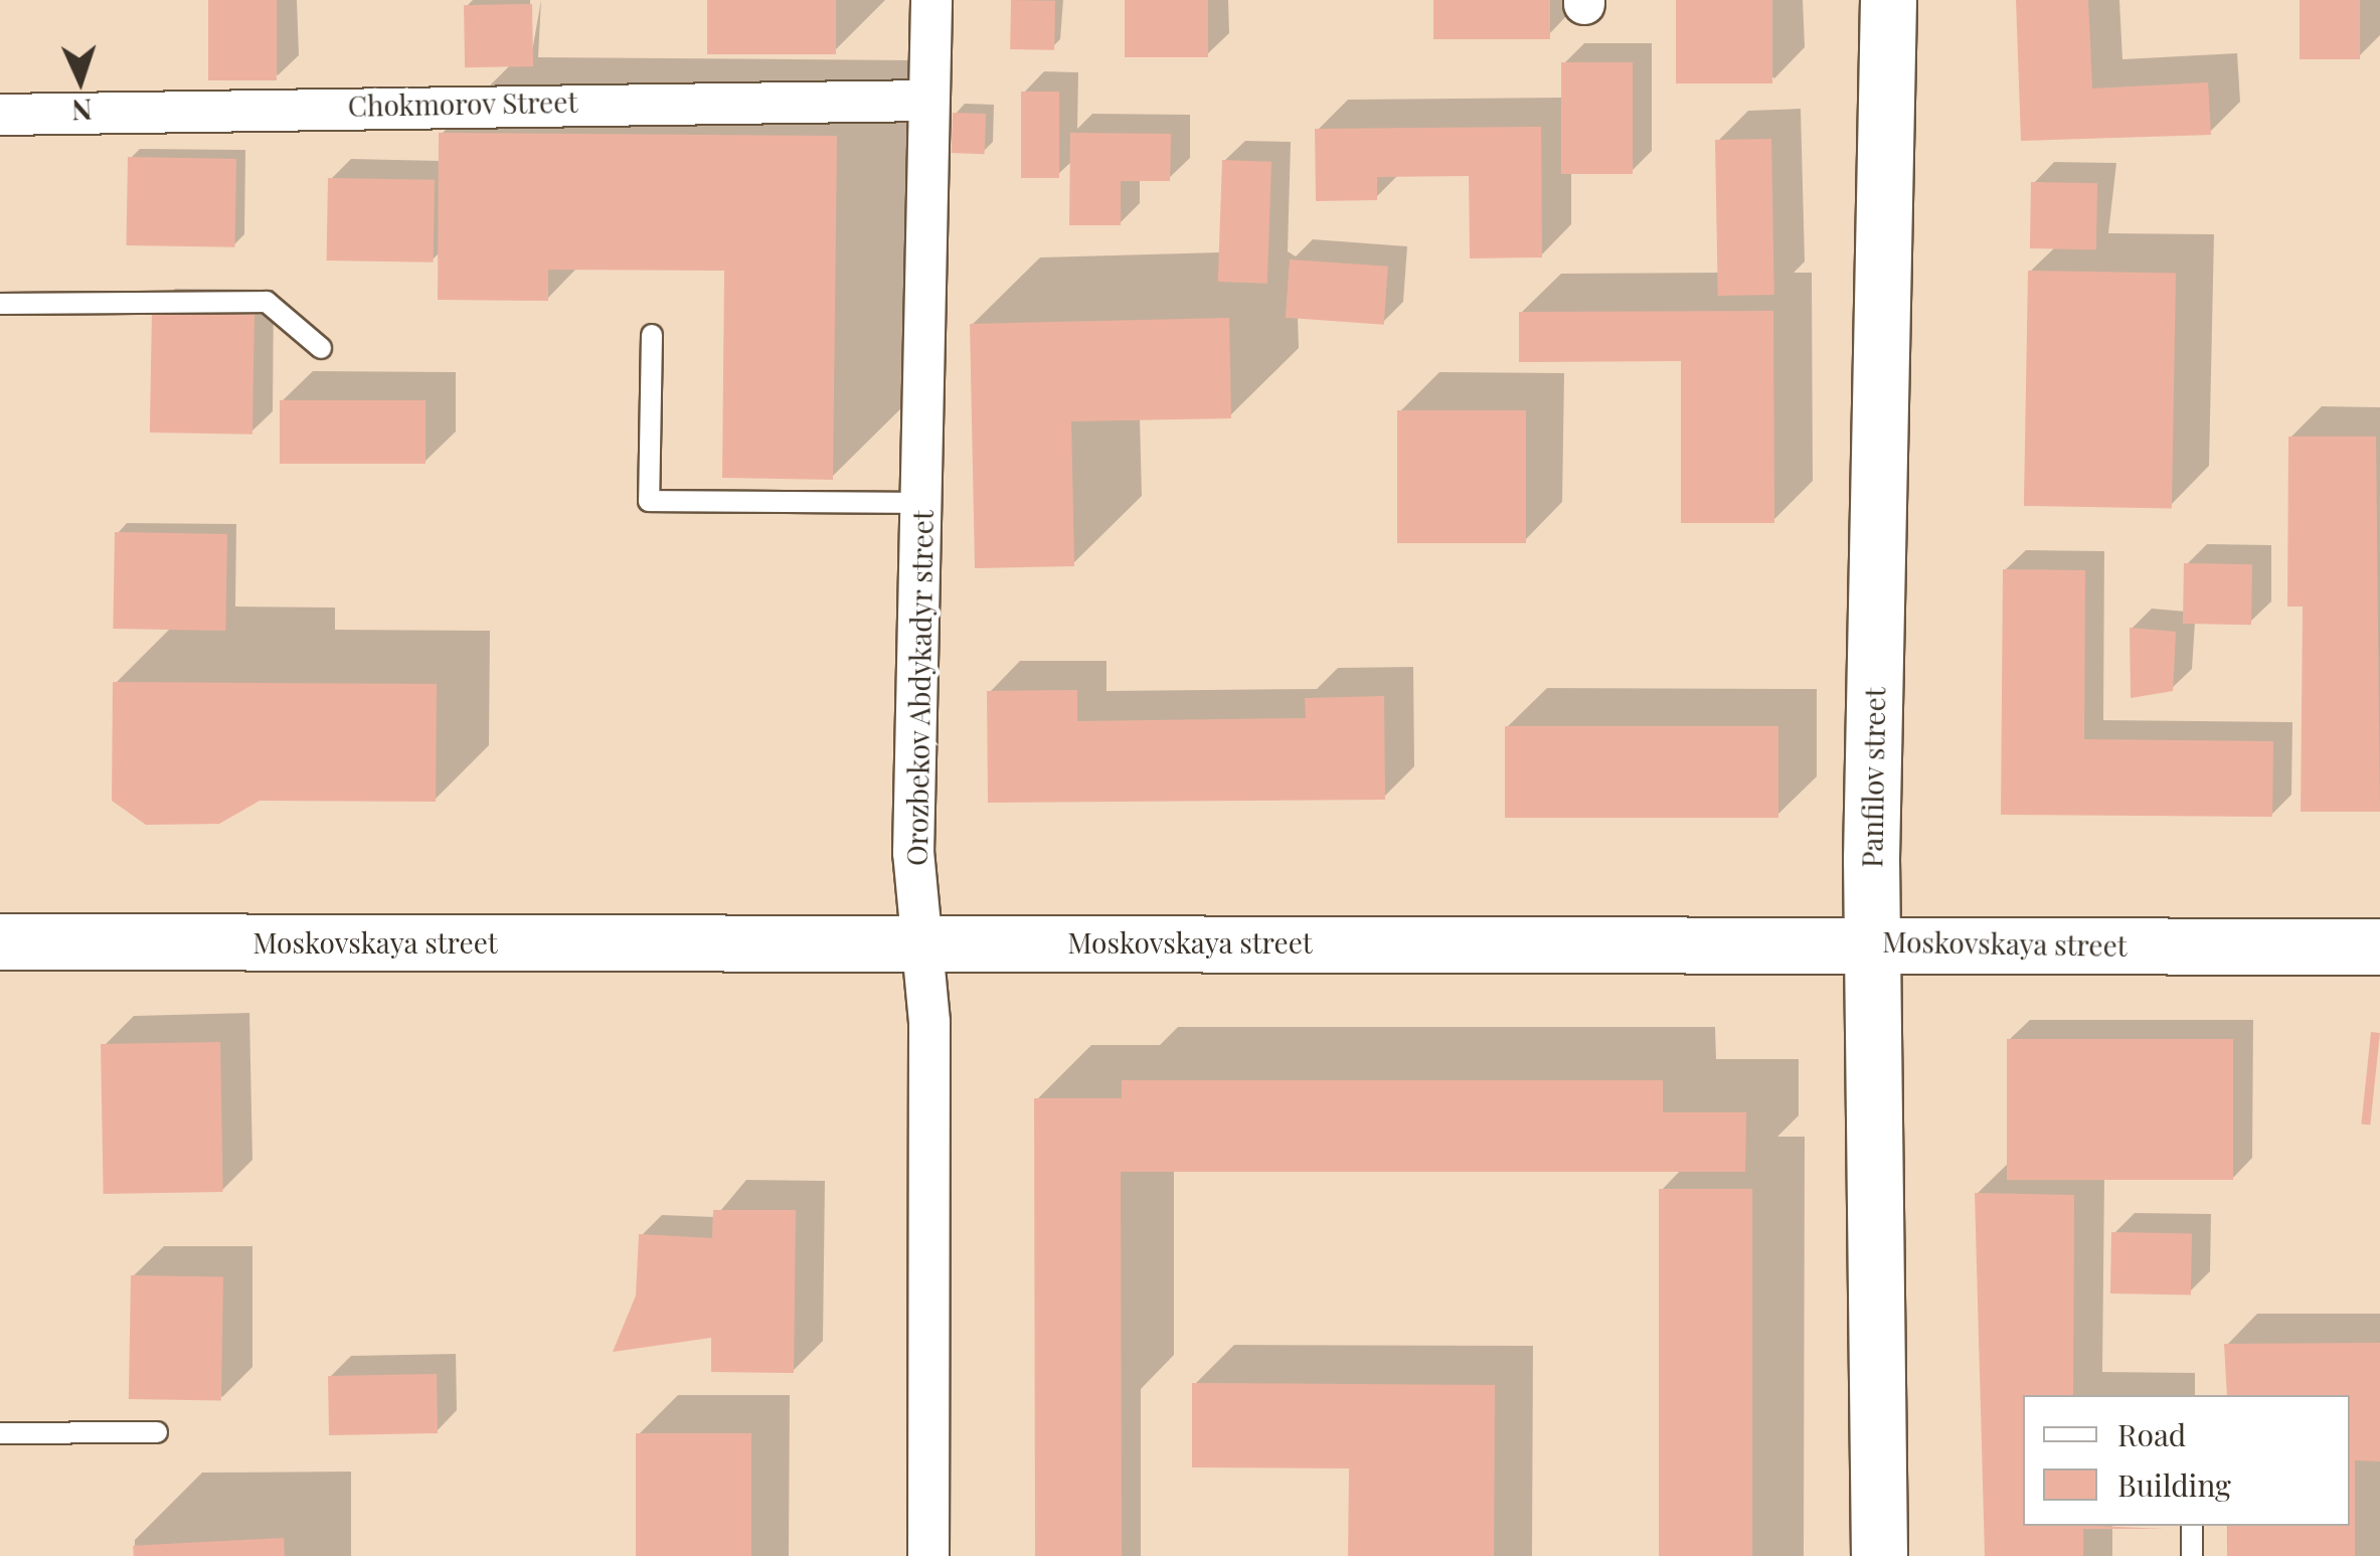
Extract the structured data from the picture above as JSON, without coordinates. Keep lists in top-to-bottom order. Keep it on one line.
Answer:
{"streets":{"main road":["Panfilov street","Moskovskaya street"],"street":["Chokmorov Street","Orozbekov Abdykadyr street"]},"crossings":[["Chokmorov Street","Orozbekov Abdykadyr street"],["Orozbekov Abdykadyr street","Moskovskaya street"],["Panfilov street","Moskovskaya street"]],"legend":["Road","Building"],"north":"bottom"}
